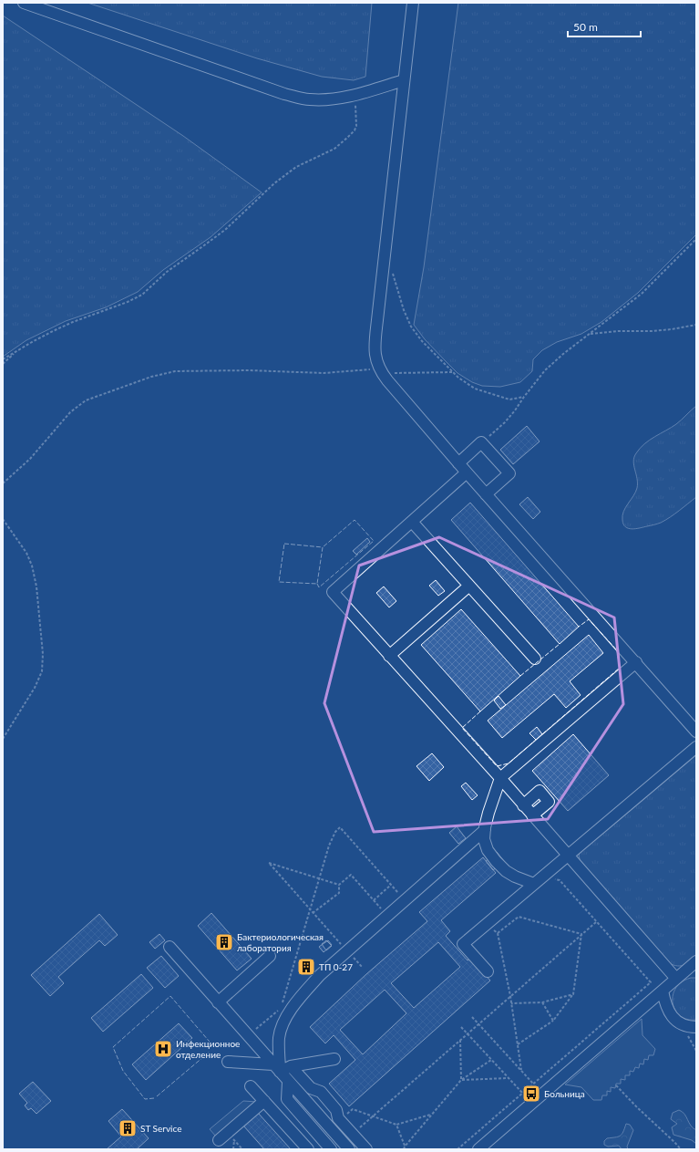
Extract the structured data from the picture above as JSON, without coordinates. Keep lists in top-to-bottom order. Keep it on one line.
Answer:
{"places":{"building":["Бактериологическая лаборатория","ТП 0-27","ST Service"],"hospital":["Инфекционное отделение"],"bus stop":["Больница"]},"scale_bar":"50 m"}
